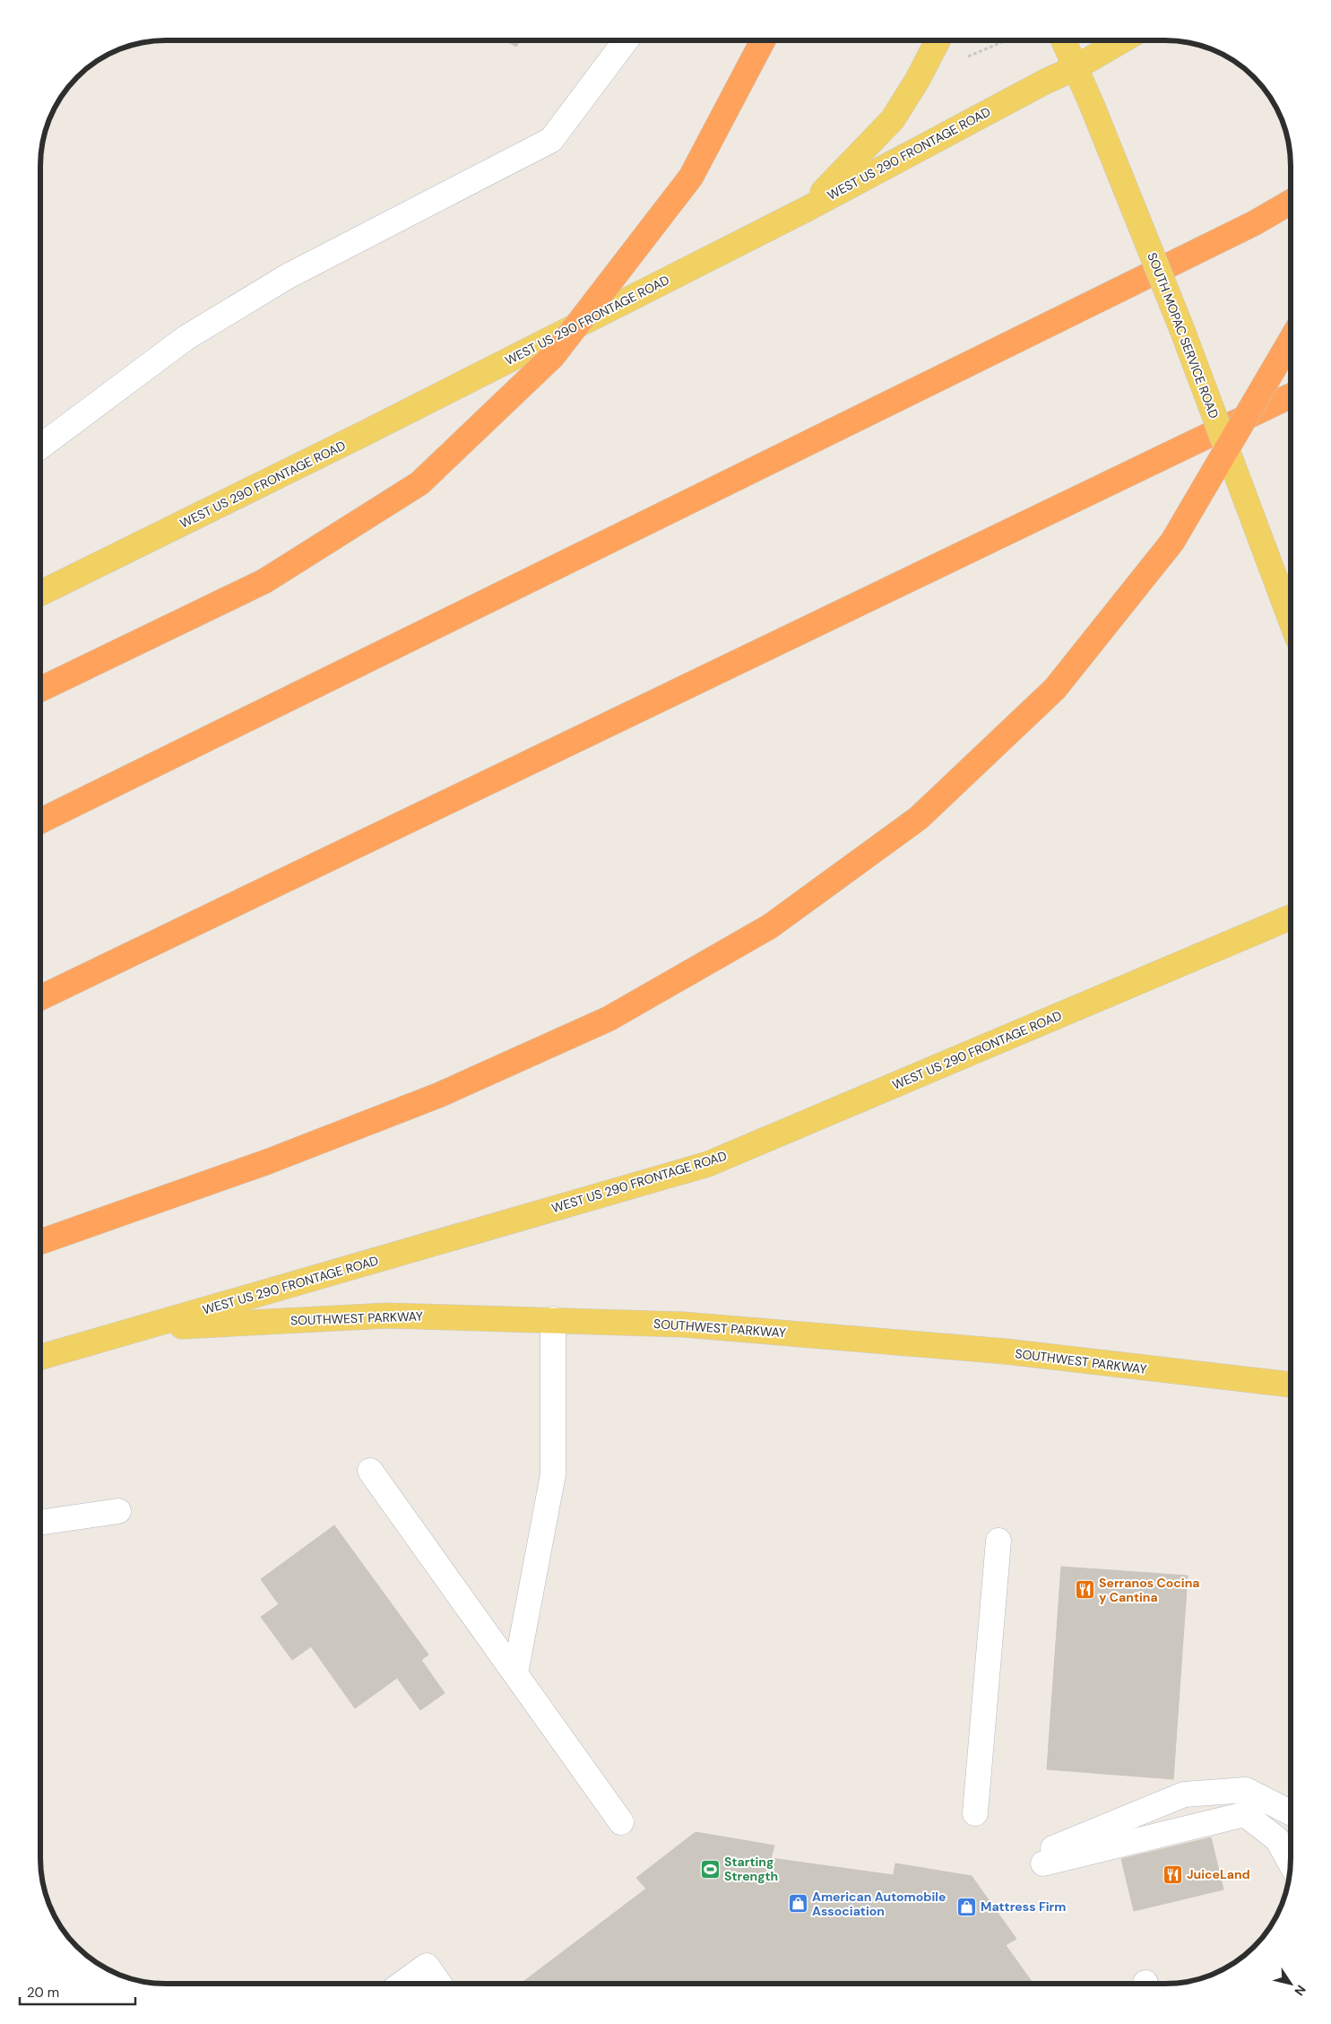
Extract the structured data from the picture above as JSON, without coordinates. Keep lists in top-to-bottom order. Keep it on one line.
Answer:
{"streets":{"main road":["WEST US 290 FRONTAGE ROAD","SOUTH MOPAC SERVICE ROAD","SOUTHWEST PARKWAY"]},"crossings":[["WEST US 290 FRONTAGE ROAD","SOUTH MOPAC SERVICE ROAD"],["WEST US 290 FRONTAGE ROAD","SOUTHWEST PARKWAY"]],"places":{"restaurant":["Serranos Cocina y Cantina","JuiceLand"],"sports":["Starting Strength"],"shop":["American Automobile Association","Mattress Firm"]},"scale_bar":"20 m","north":"bottom right"}
